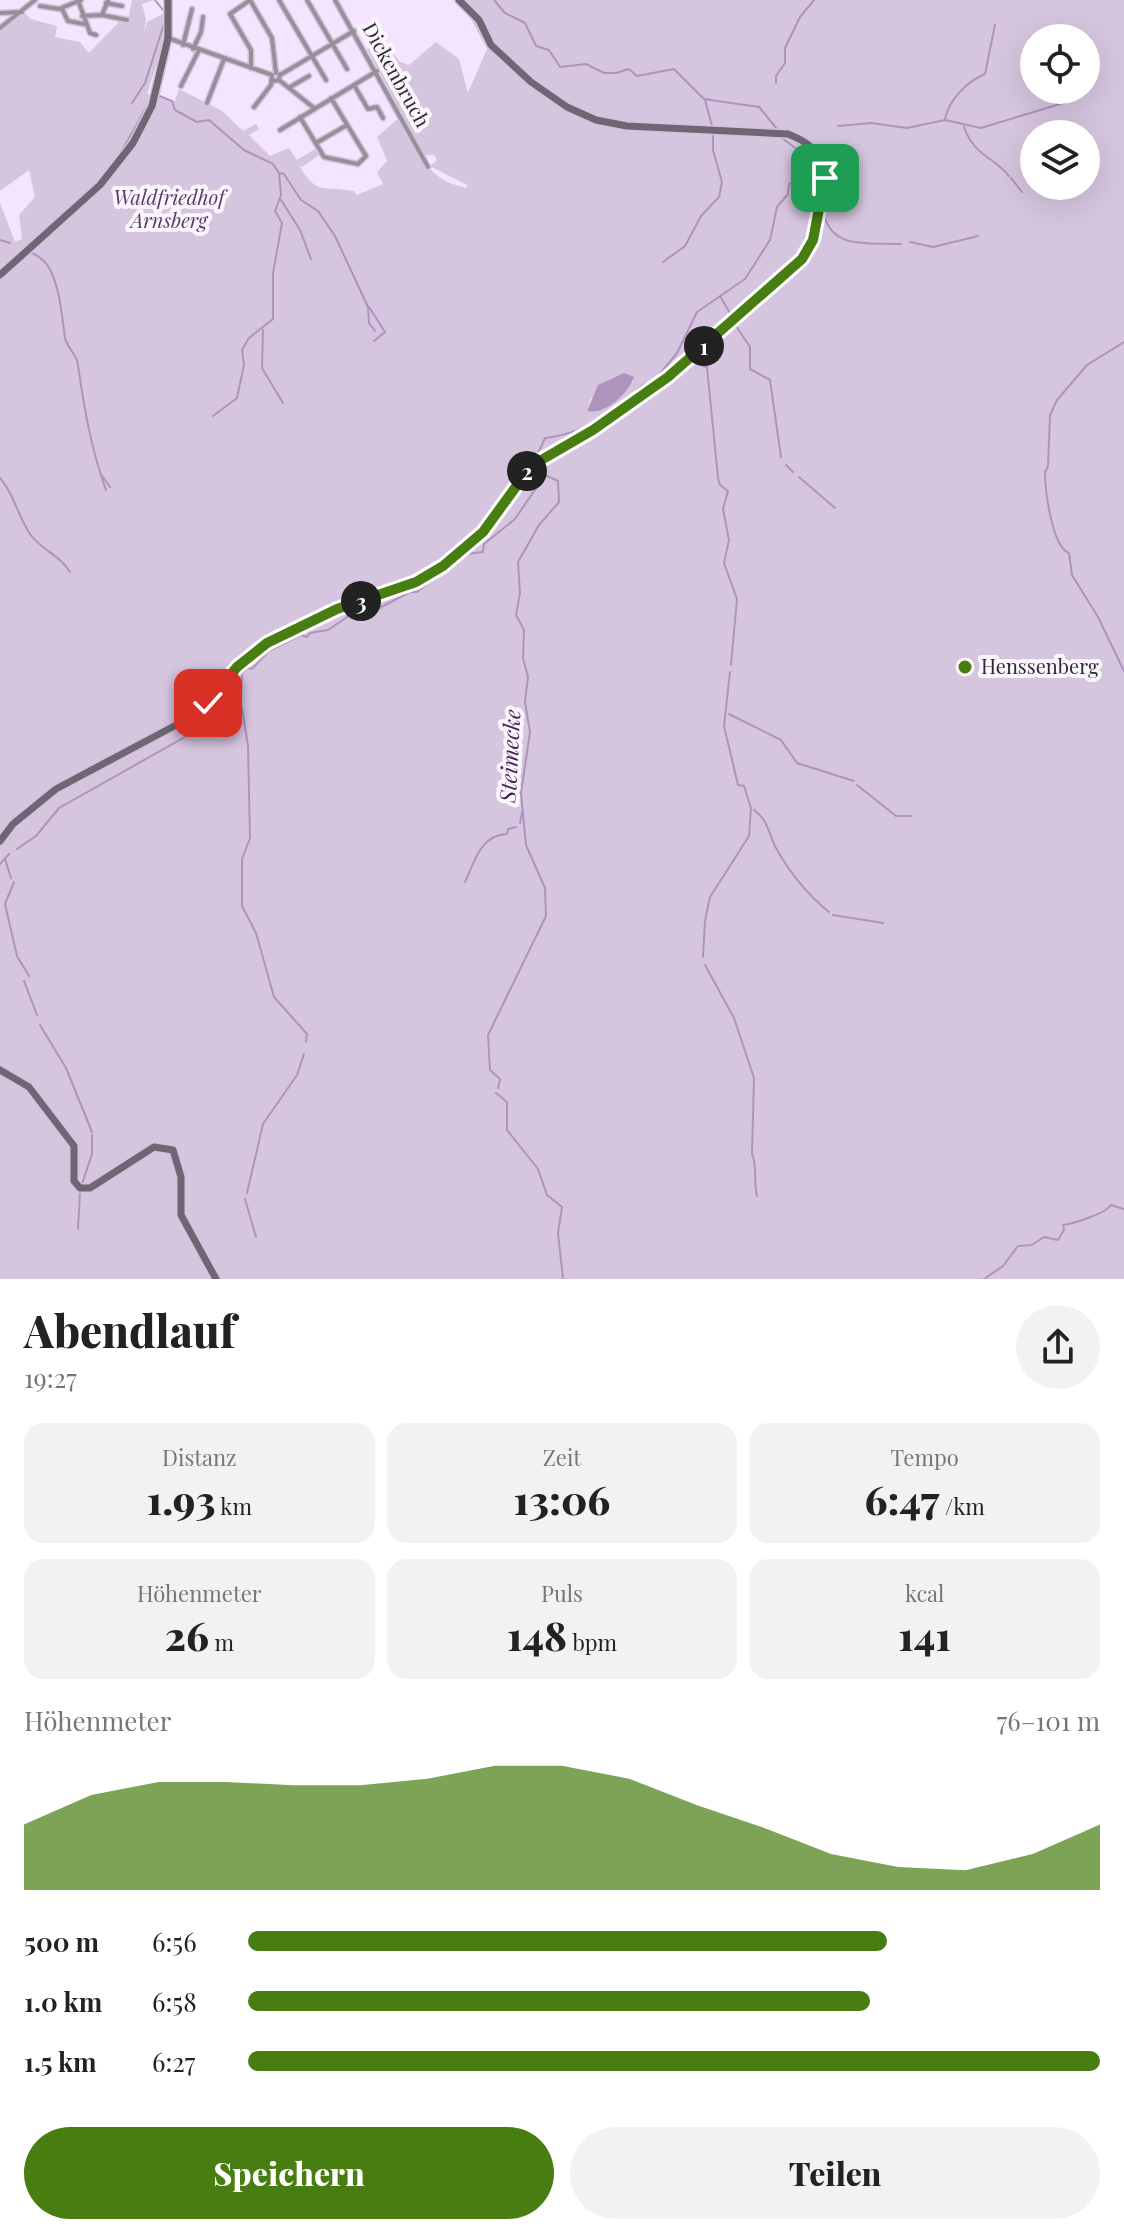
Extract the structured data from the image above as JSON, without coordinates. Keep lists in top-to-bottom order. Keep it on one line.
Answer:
{"streets":{"street":["Dickenbruch"]},"water":["Steimecke"],"parks":["Waldfriedhof Arnsberg"],"places":["Henssenberg"],"page":{"pins":["1","2","3"],"heading":["Abendlauf","19:27"],"stats":[["Distanz","1.93 km"],["Zeit","13:06"],["Tempo","6:47 /km"],["Höhenmeter","26 m"],["Puls","148 bpm"],["kcal","141"]],"chart":["Höhenmeter","76–101 m"],"list":[{"name":"500 m","note":"6:56"},{"name":"1.0 km","note":"6:58"},{"name":"1.5 km","note":"6:27"}],"buttons":["Speichern","Teilen"]}}
